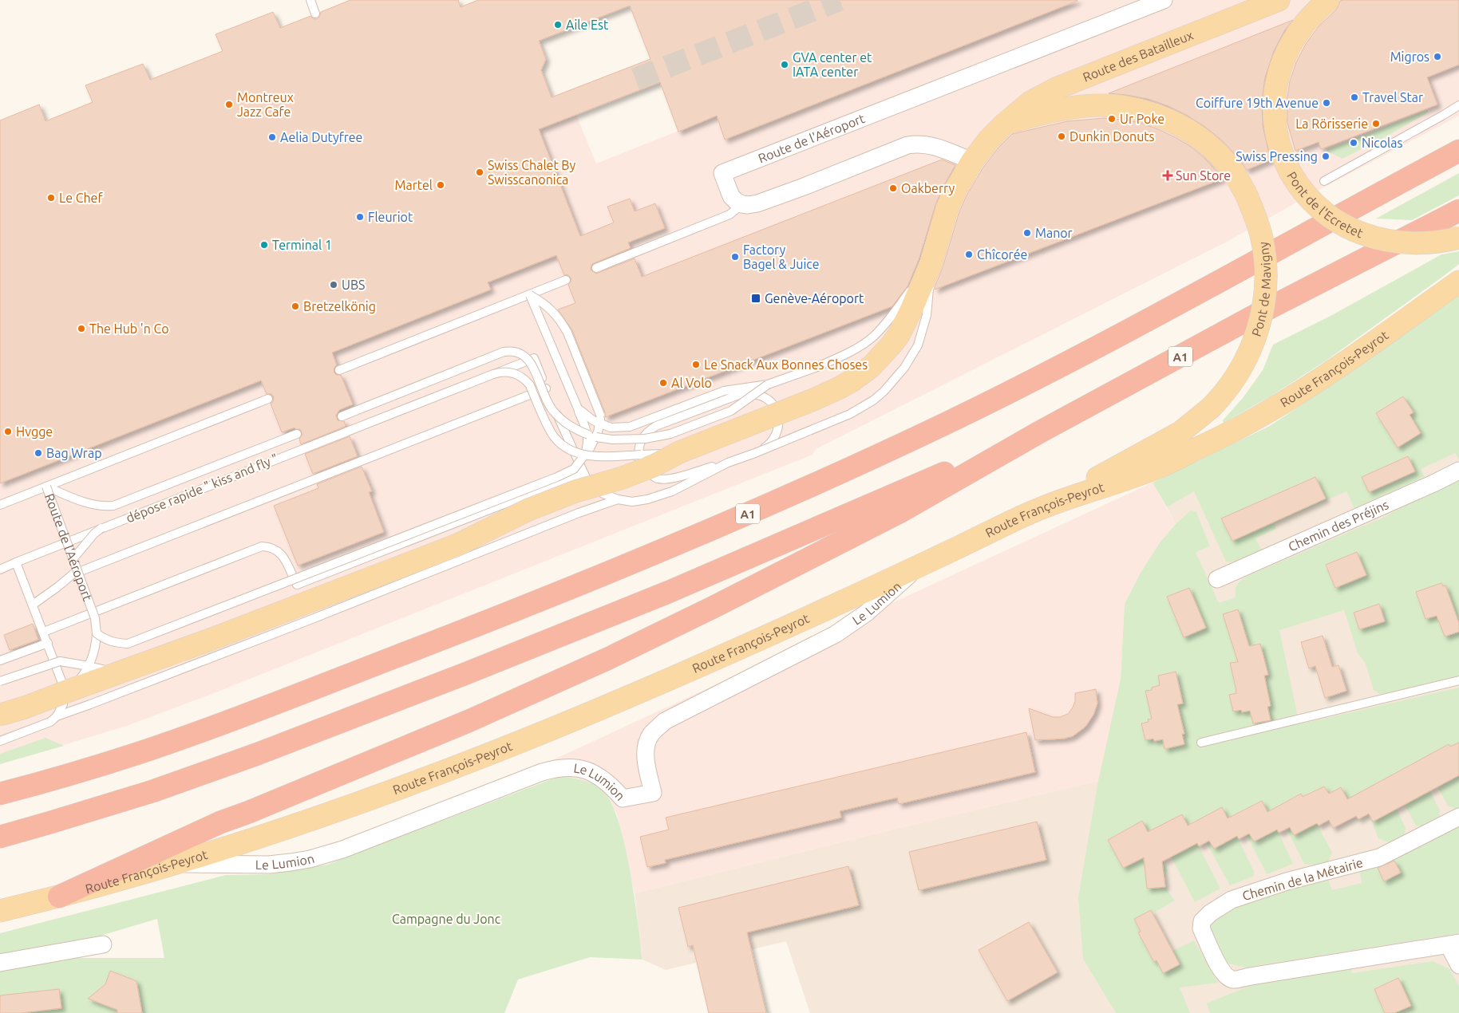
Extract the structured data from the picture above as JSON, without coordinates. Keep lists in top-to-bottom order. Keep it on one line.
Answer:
{"streets":{"highway":["A1"],"main road":["Route des Batailleux","Pont de l'Ecretet","Pont de Mavigny","Route François-Peyrot"],"street":["Route de l'Aéroport","Chemin des Préjins","Le Lumion","Chemin de la Métairie"],"lane":["dépose rapide \" kiss and fly \""]},"crossings":[["Route des Batailleux","Pont de Mavigny"],["Route de l'Aéroport","dépose rapide \" kiss and fly \""],["Pont de Mavigny","Route François-Peyrot"],["Route François-Peyrot","Le Lumion"]],"parks":["Campagne du Jonc"],"places":{"other":["Aile Est","Migros","GVA center et IATA center","Travel Star","Coiffure 19th Avenue","Montreux Jazz Cafe","Ur Poke","La Rörisserie","Dunkin Donuts","Aelia Dutyfree","Nicolas","Swiss Pressing","Swiss Chalet By Swisscanonica","Martel","Oakberry","Le Chef","Fleuriot","Manor","Terminal 1","Chîcorée","Factory Bagel & Juice","UBS","Bretzelkönig","The Hub 'n Co","Le Snack Aux Bonnes Choses","Al Volo","Hvgge","Bag Wrap"],"health":["Sun Store"],"transit":["Genève-Aéroport"]}}
